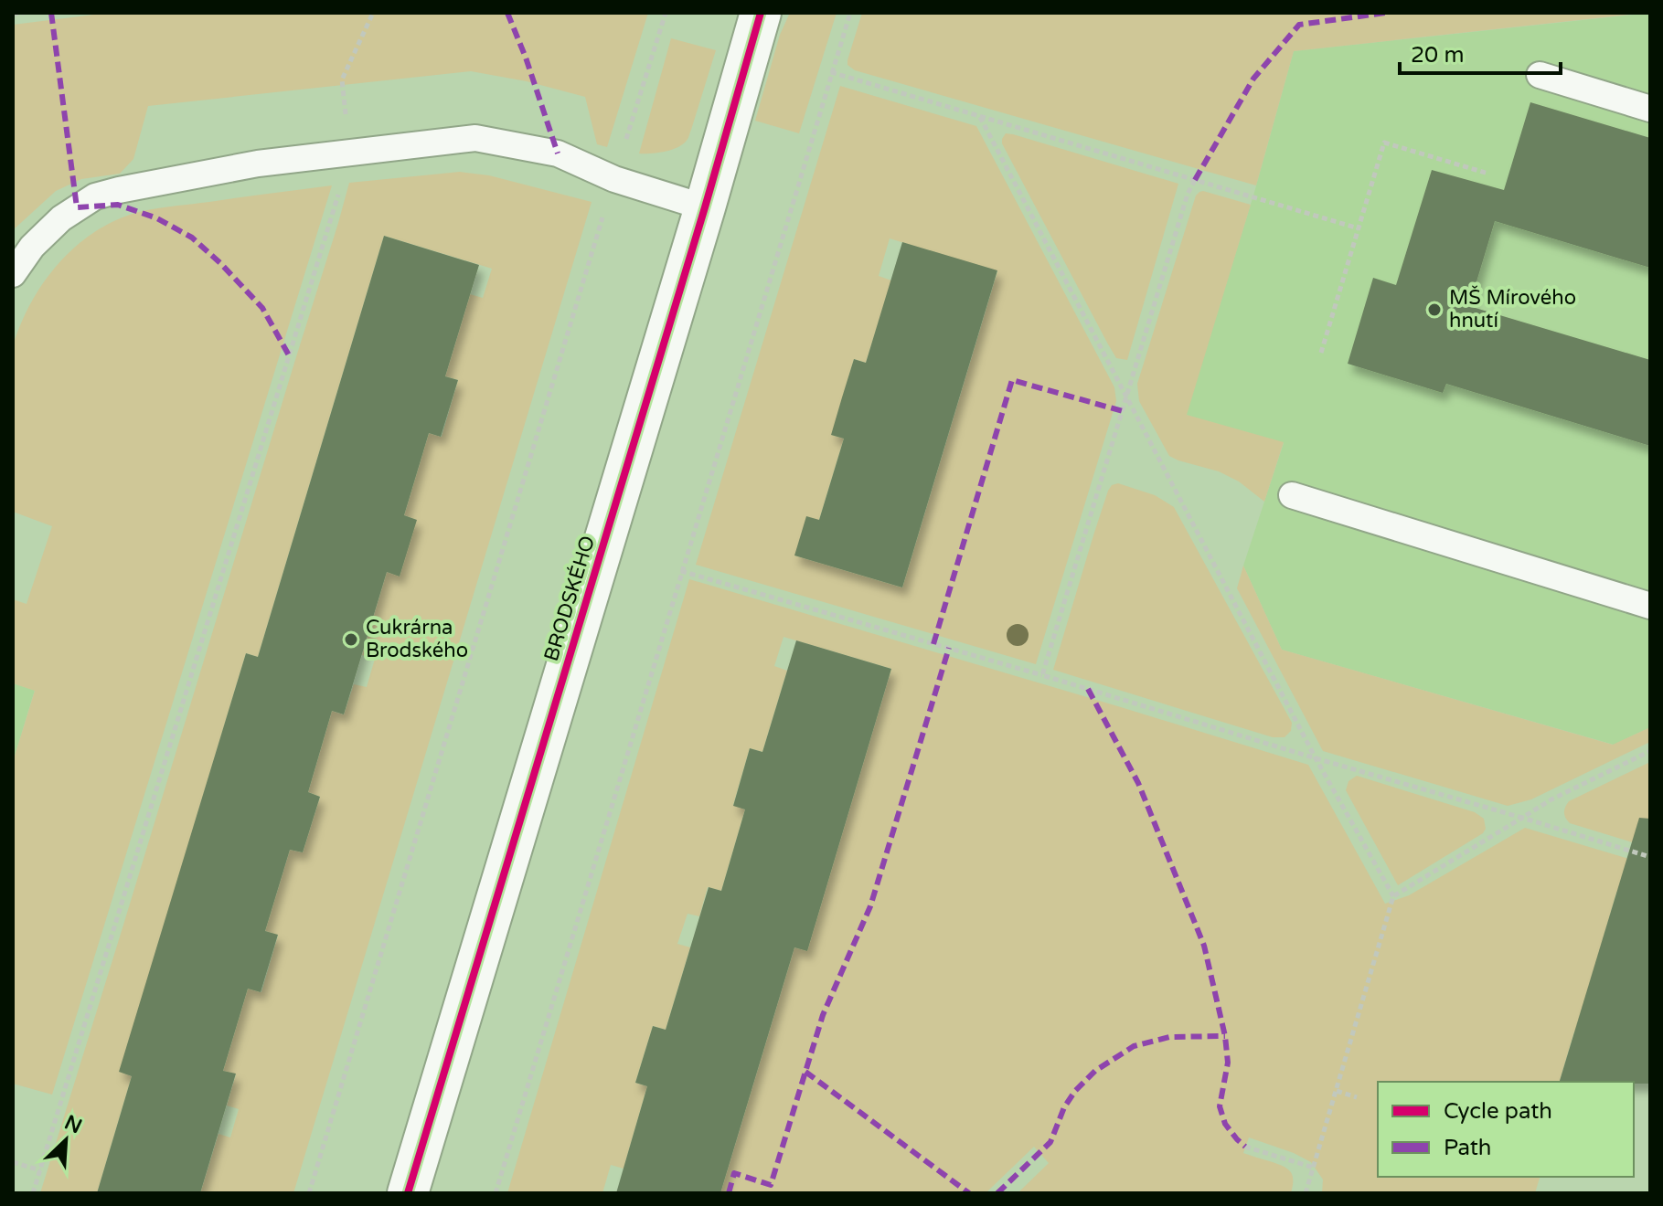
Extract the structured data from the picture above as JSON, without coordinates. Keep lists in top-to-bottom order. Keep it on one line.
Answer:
{"streets":{"street":["BRODSKÉHO"]},"places":["MŠ Mírového hnutí","Cukrárna Brodského"],"legend":["Cycle path","Path"],"scale_bar":"20 m","north":"top right"}
